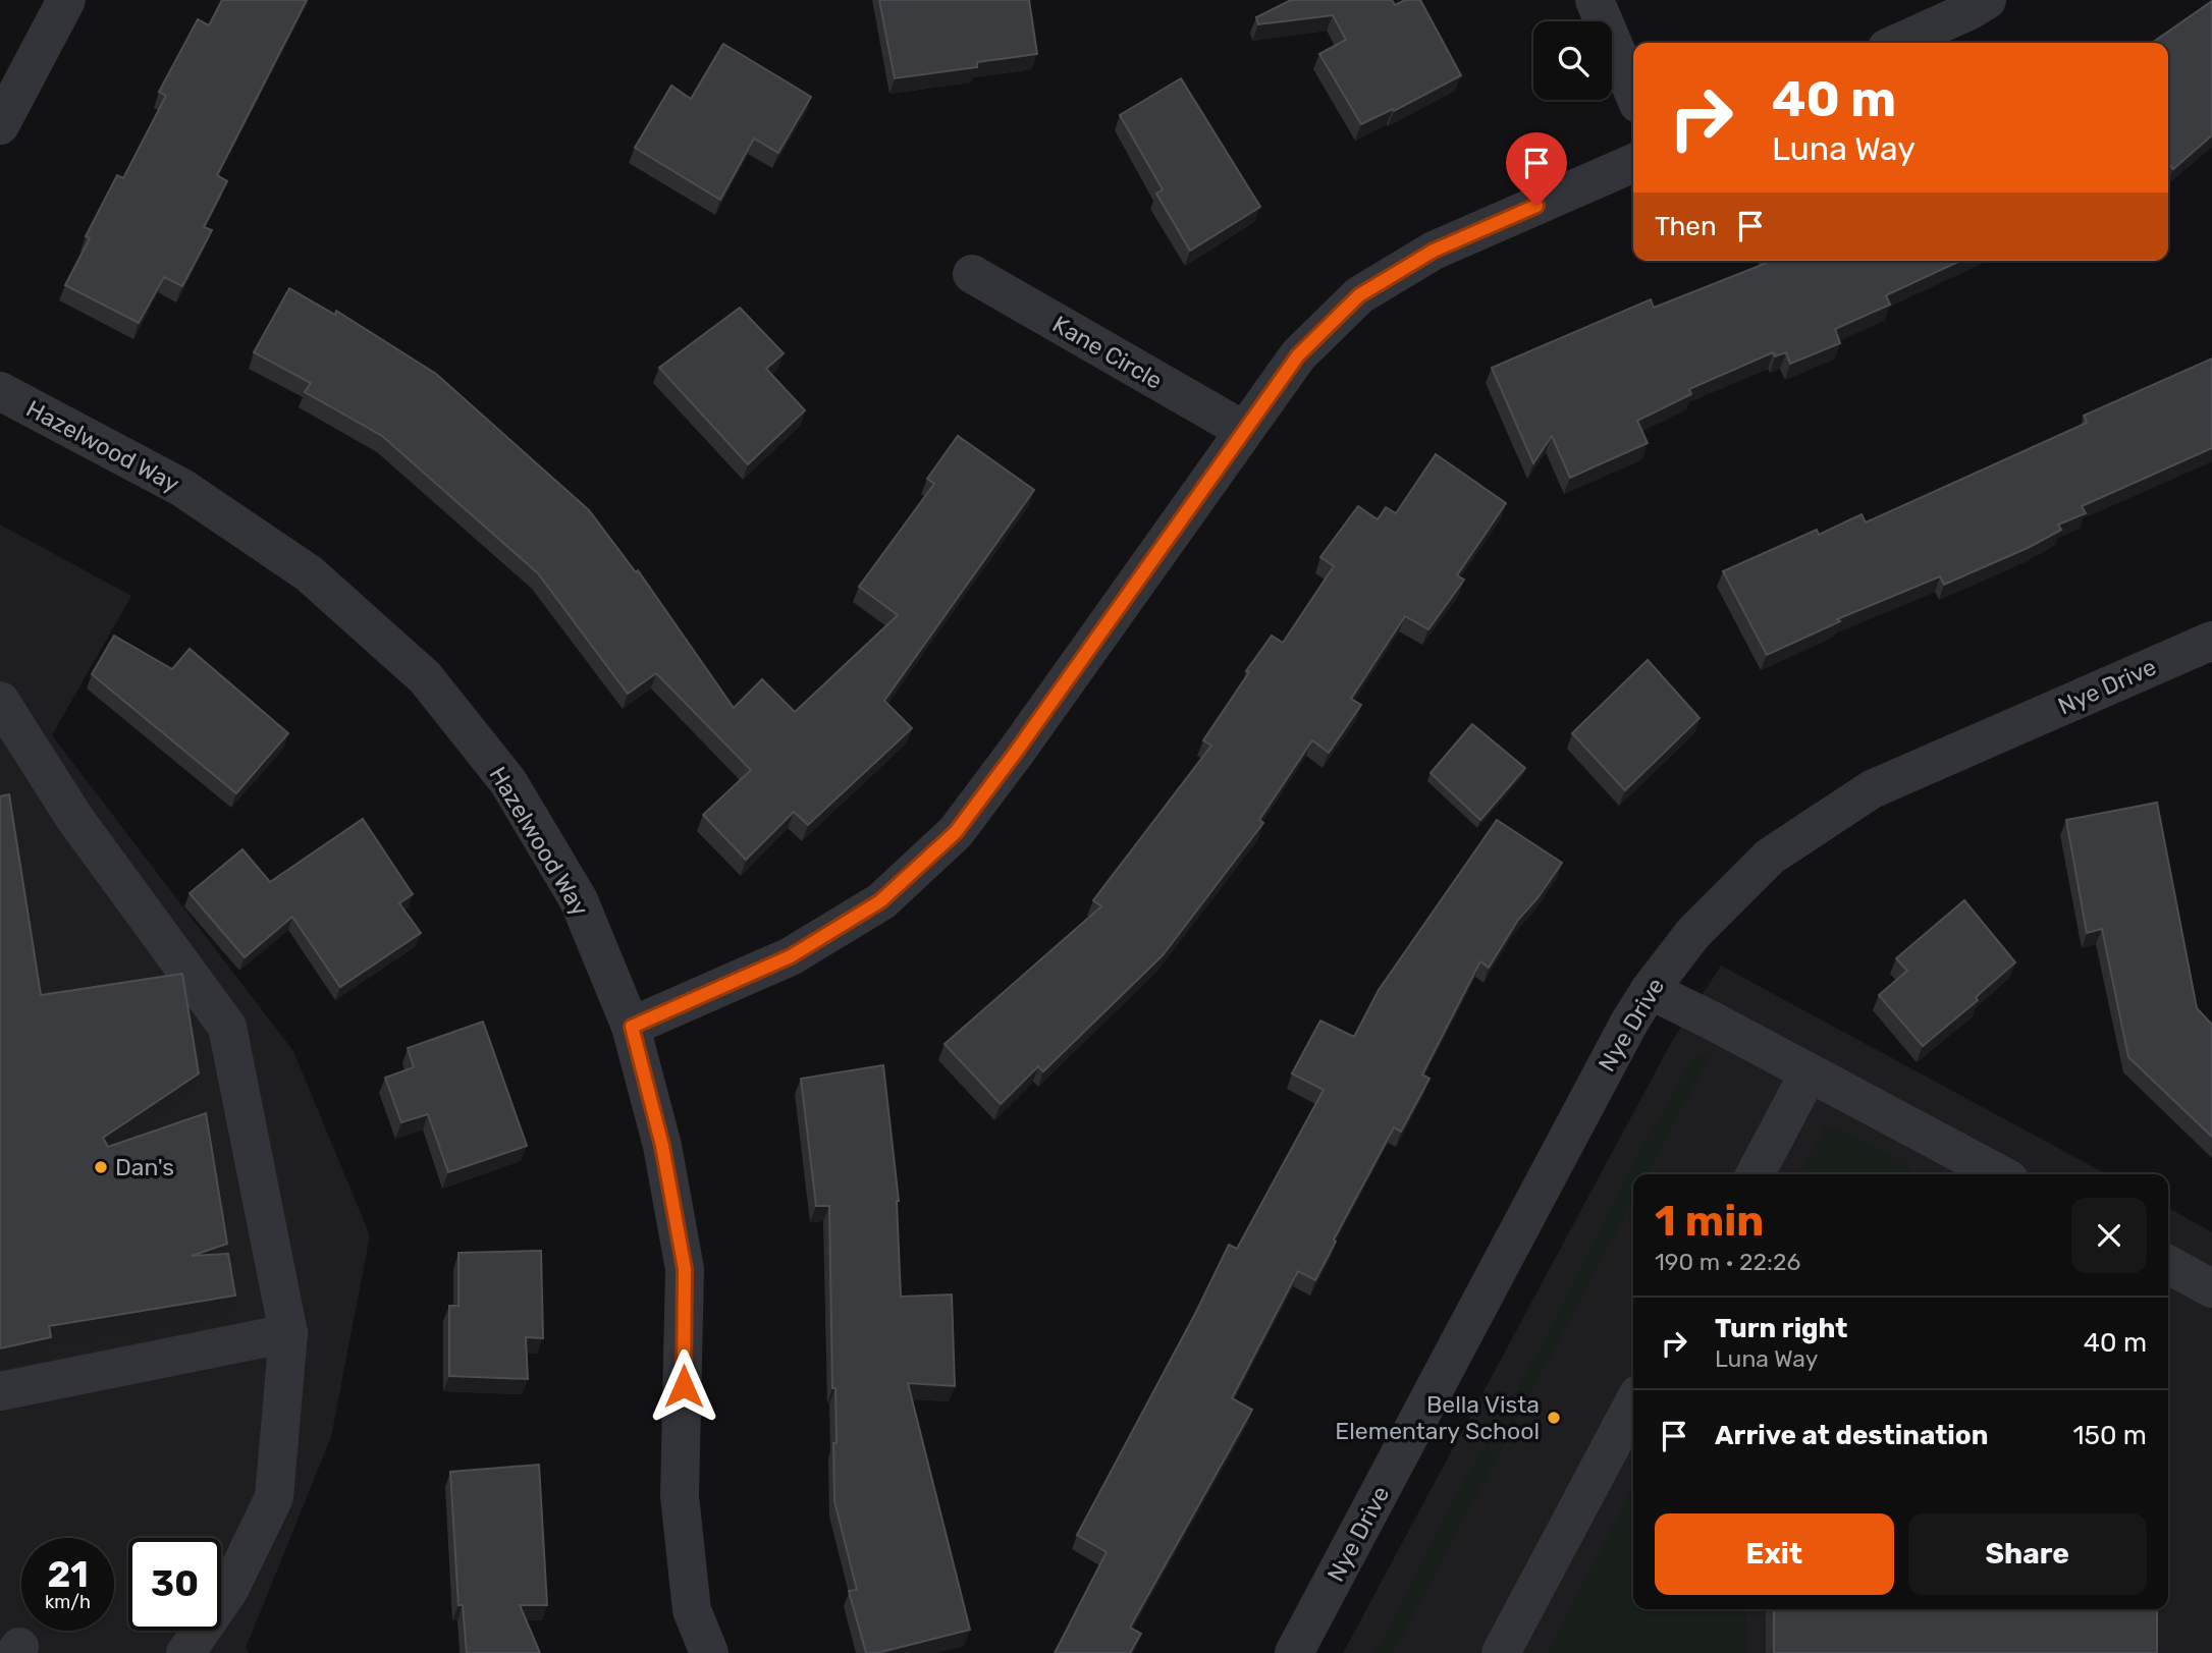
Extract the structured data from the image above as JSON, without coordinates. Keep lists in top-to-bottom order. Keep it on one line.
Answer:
{"streets":{"street":["Kane Circle","Hazelwood Way","Nye Drive"]},"places":["Dan's","Bella Vista Elementary School"],"page":{"turn":["40 m","Luna Way"],"then":"Then","heading":["1 min","190 m · 22:26"],"list":[{"name":"Turn right","note":"Luna Way","value":"40 m"},{"name":"Arrive at destination","value":"150 m"}],"buttons":["Exit","Share"],"speed":"21 km/h","limit":"30"}}
